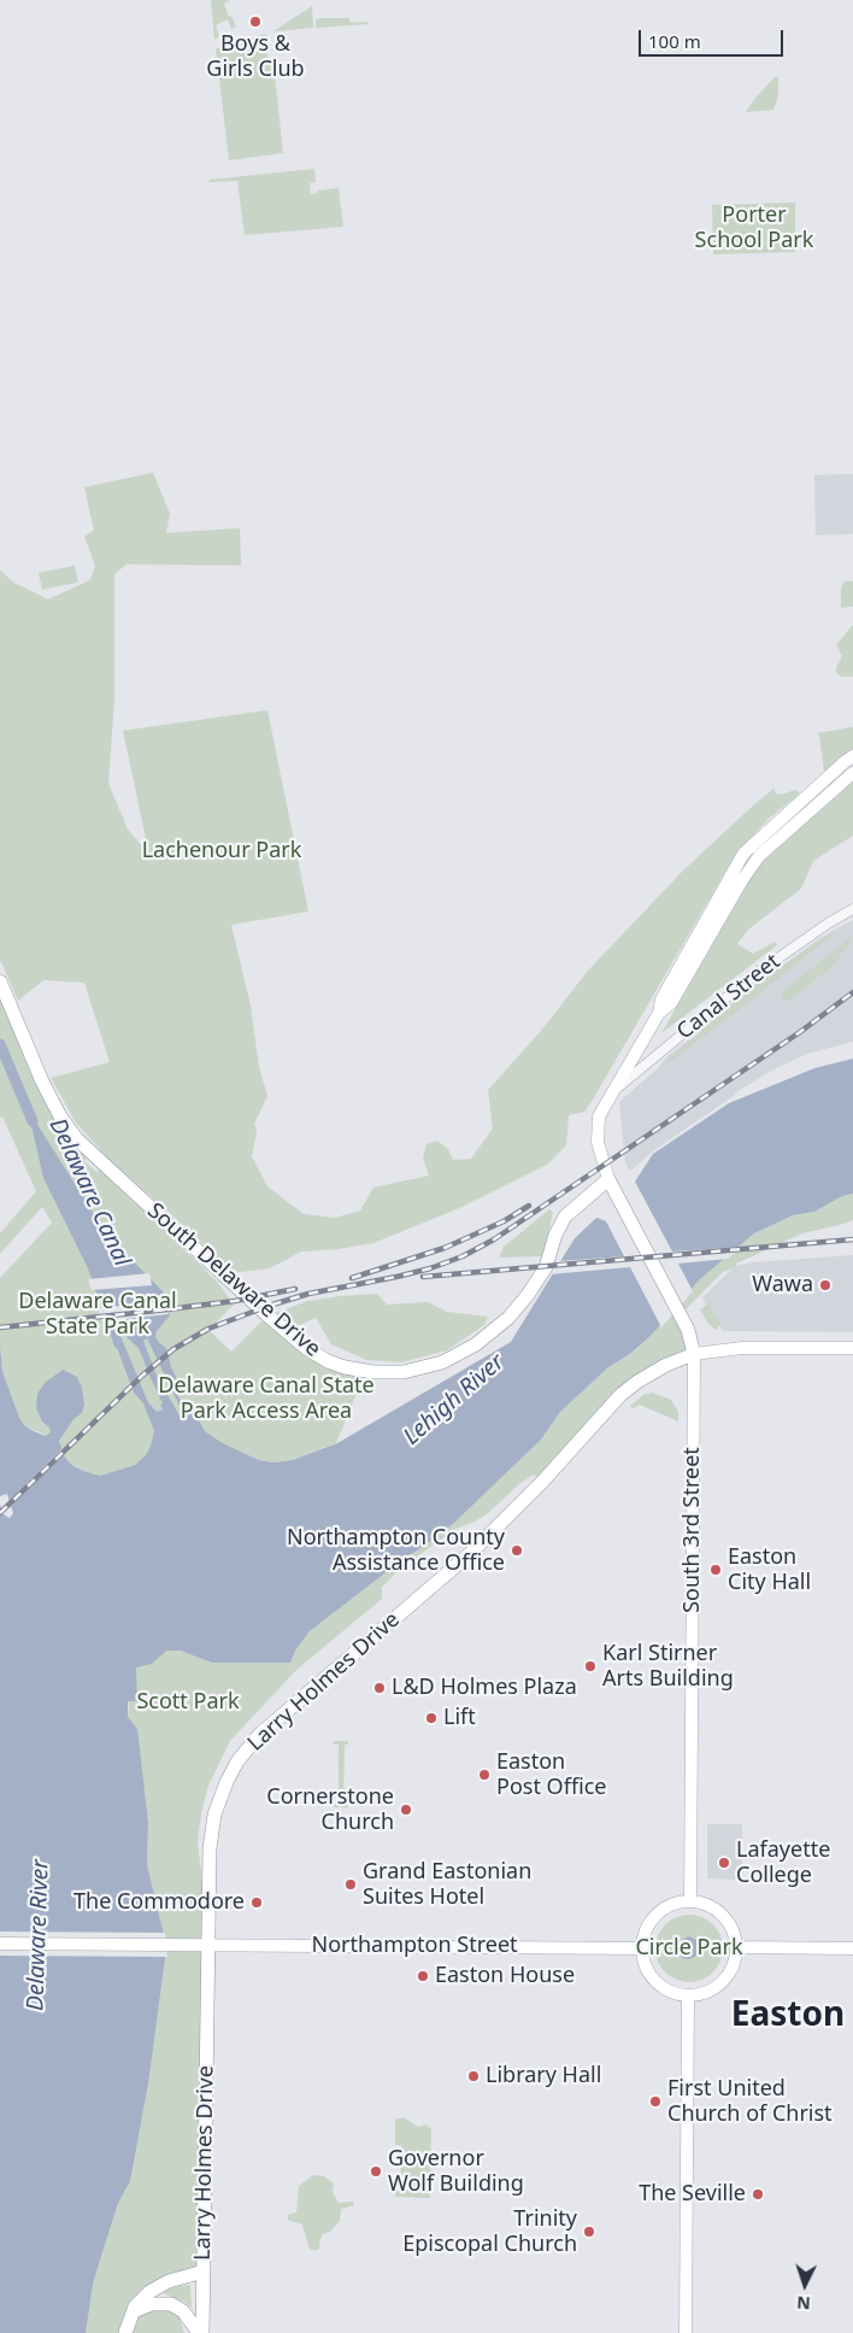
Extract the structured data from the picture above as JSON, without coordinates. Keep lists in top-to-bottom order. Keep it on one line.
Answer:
{"streets":{"highway":["South Delaware Drive","South 3rd Street","Larry Holmes Drive"],"main road":["Northampton Street"],"street":["Canal Street"]},"crossings":[["South Delaware Drive","South 3rd Street"],["South 3rd Street","Larry Holmes Drive"],["South 3rd Street","Northampton Street"],["Larry Holmes Drive","Northampton Street"]],"districts":["Easton"],"water":["Delaware Canal","Lehigh River","Delaware River"],"parks":["Porter School Park","Lachenour Park","Delaware Canal State Park","Delaware Canal State Park Access Area","Scott Park","Circle Park"],"places":["Boys & Girls Club","Wawa","Northampton County Assistance Office","Easton City Hall","Karl Stirner Arts Building","L&D Holmes Plaza","Lift","Easton Post Office","Cornerstone Church","Lafayette College","Grand Eastonian Suites Hotel","The Commodore","Easton House","Library Hall","First United Church of Christ","Governor Wolf Building","The Seville","Trinity Episcopal Church"],"scale_bar":"100 m","north":"bottom"}
